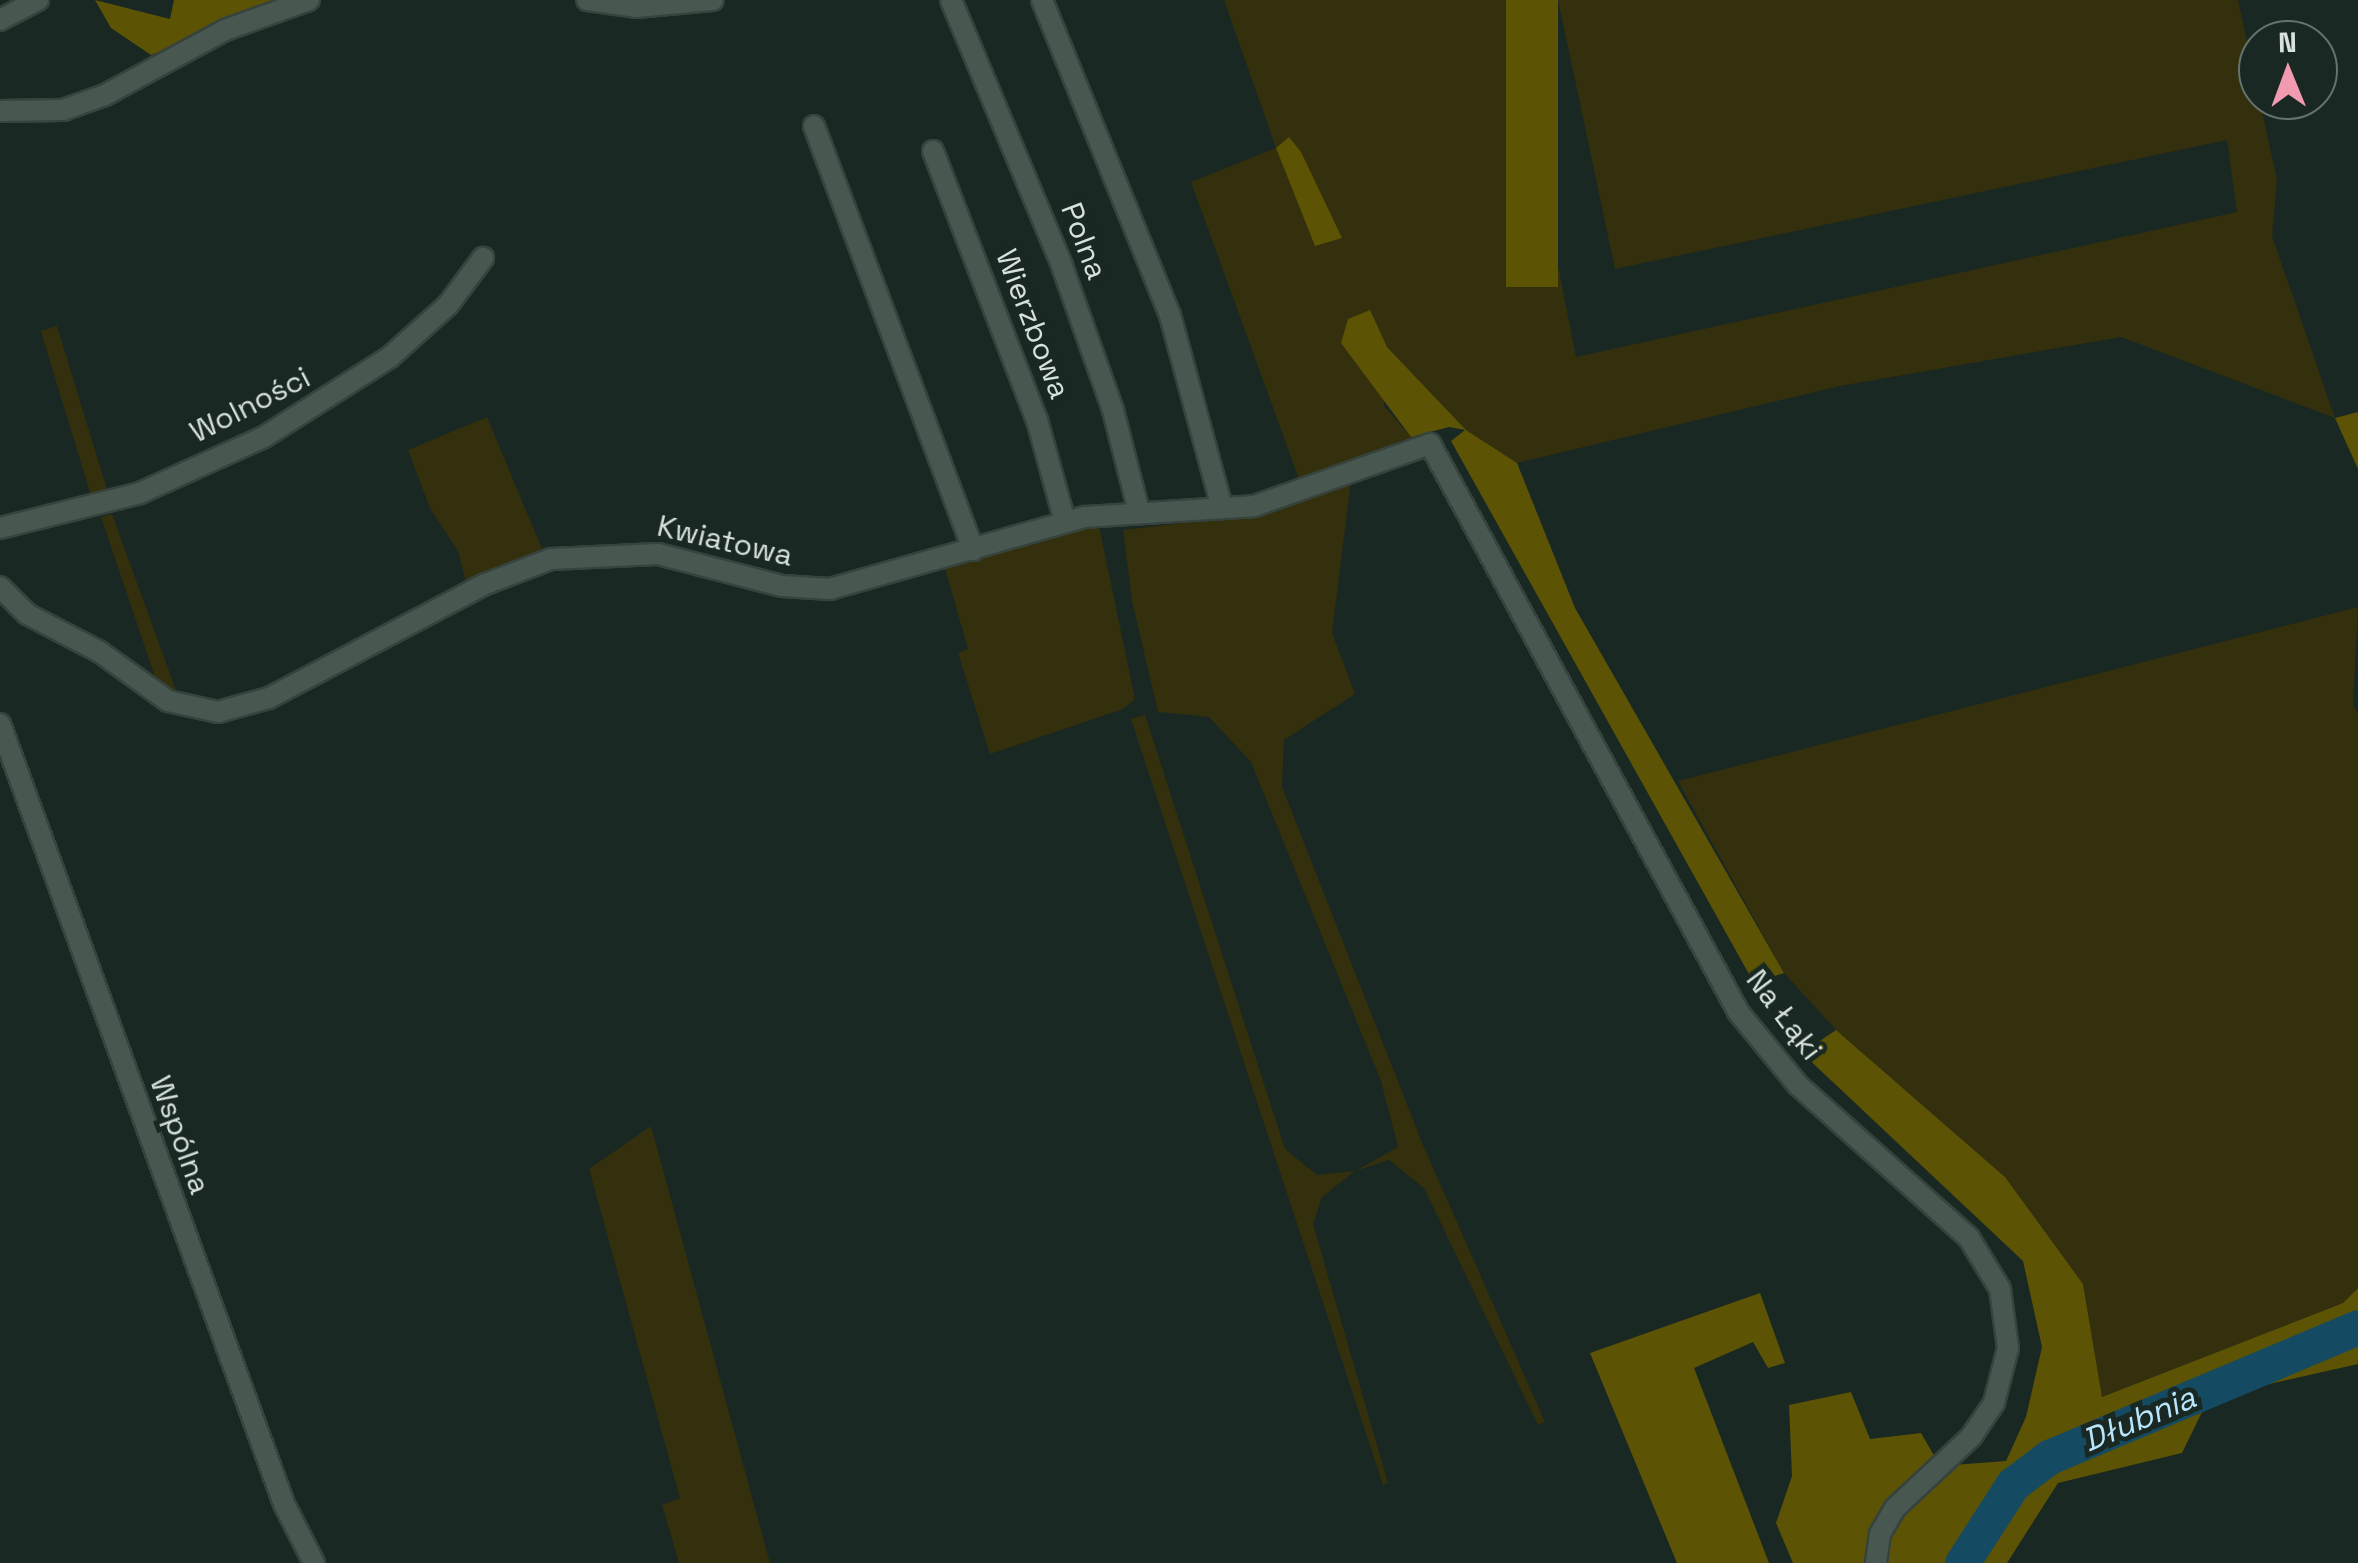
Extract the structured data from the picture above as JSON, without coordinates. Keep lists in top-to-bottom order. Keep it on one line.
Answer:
{"streets":{"street":["Polna","Wierzbowa","Wolności","Kwiatowa","Na Łąki","Wspólna"]},"crossings":[["Polna","Kwiatowa"],["Wierzbowa","Kwiatowa"],["Kwiatowa","Na Łąki"]],"water":["Dłubnia"],"north":"top"}
